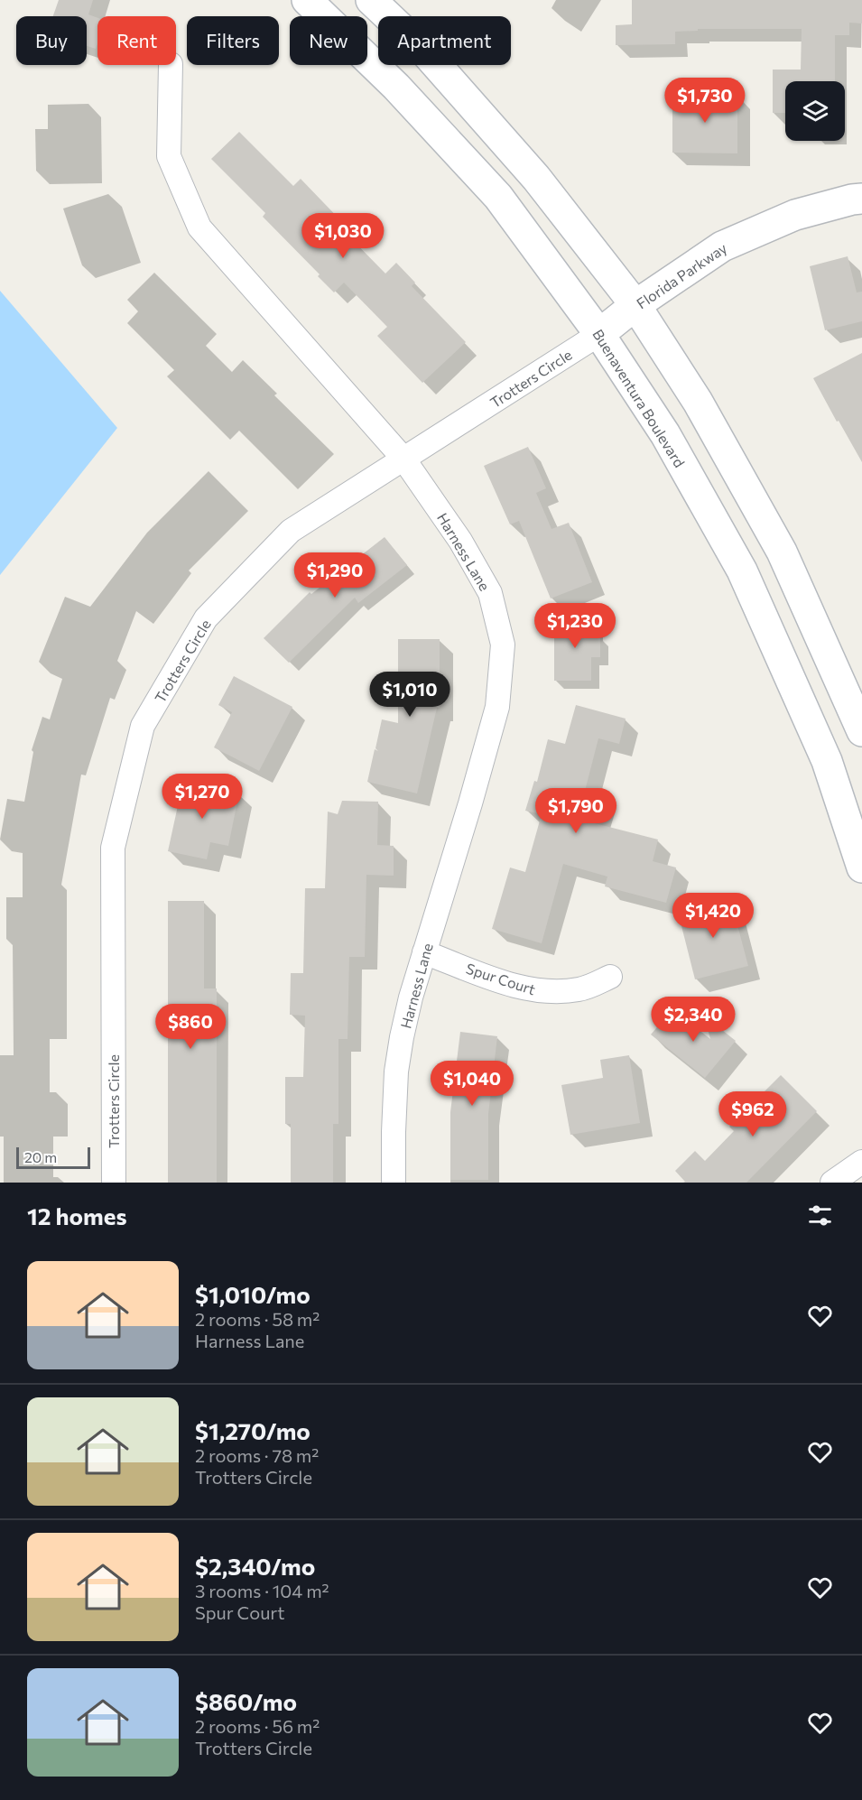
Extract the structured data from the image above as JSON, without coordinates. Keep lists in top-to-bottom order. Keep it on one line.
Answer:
{"streets":{"main road":["Florida Parkway","Buenaventura Boulevard"],"street":["Trotters Circle","Harness Lane","Spur Court"]},"crossings":[["Florida Parkway","Trotters Circle"],["Florida Parkway","Buenaventura Boulevard"],["Trotters Circle","Buenaventura Boulevard"],["Trotters Circle","Harness Lane"],["Harness Lane","Spur Court"]],"scale_bar":"20 m","page":{"chip":["Buy","Rent","Filters","New","Apartment"],"price":["$1,730","$1,030","$1,290","$1,230","$1,010","$1,270","$1,790","$1,420","$2,340","$860","$1,040","$962"],"scale":"20 m","heading":"12 homes","list":[{"name":"$1,010/mo","note":"2 rooms · 58 m² · Harness Lane"},{"name":"$1,270/mo","note":"2 rooms · 78 m² · Trotters Circle"},{"name":"$2,340/mo","note":"3 rooms · 104 m² · Spur Court"},{"name":"$860/mo","note":"2 rooms · 56 m² · Trotters Circle"}]}}
